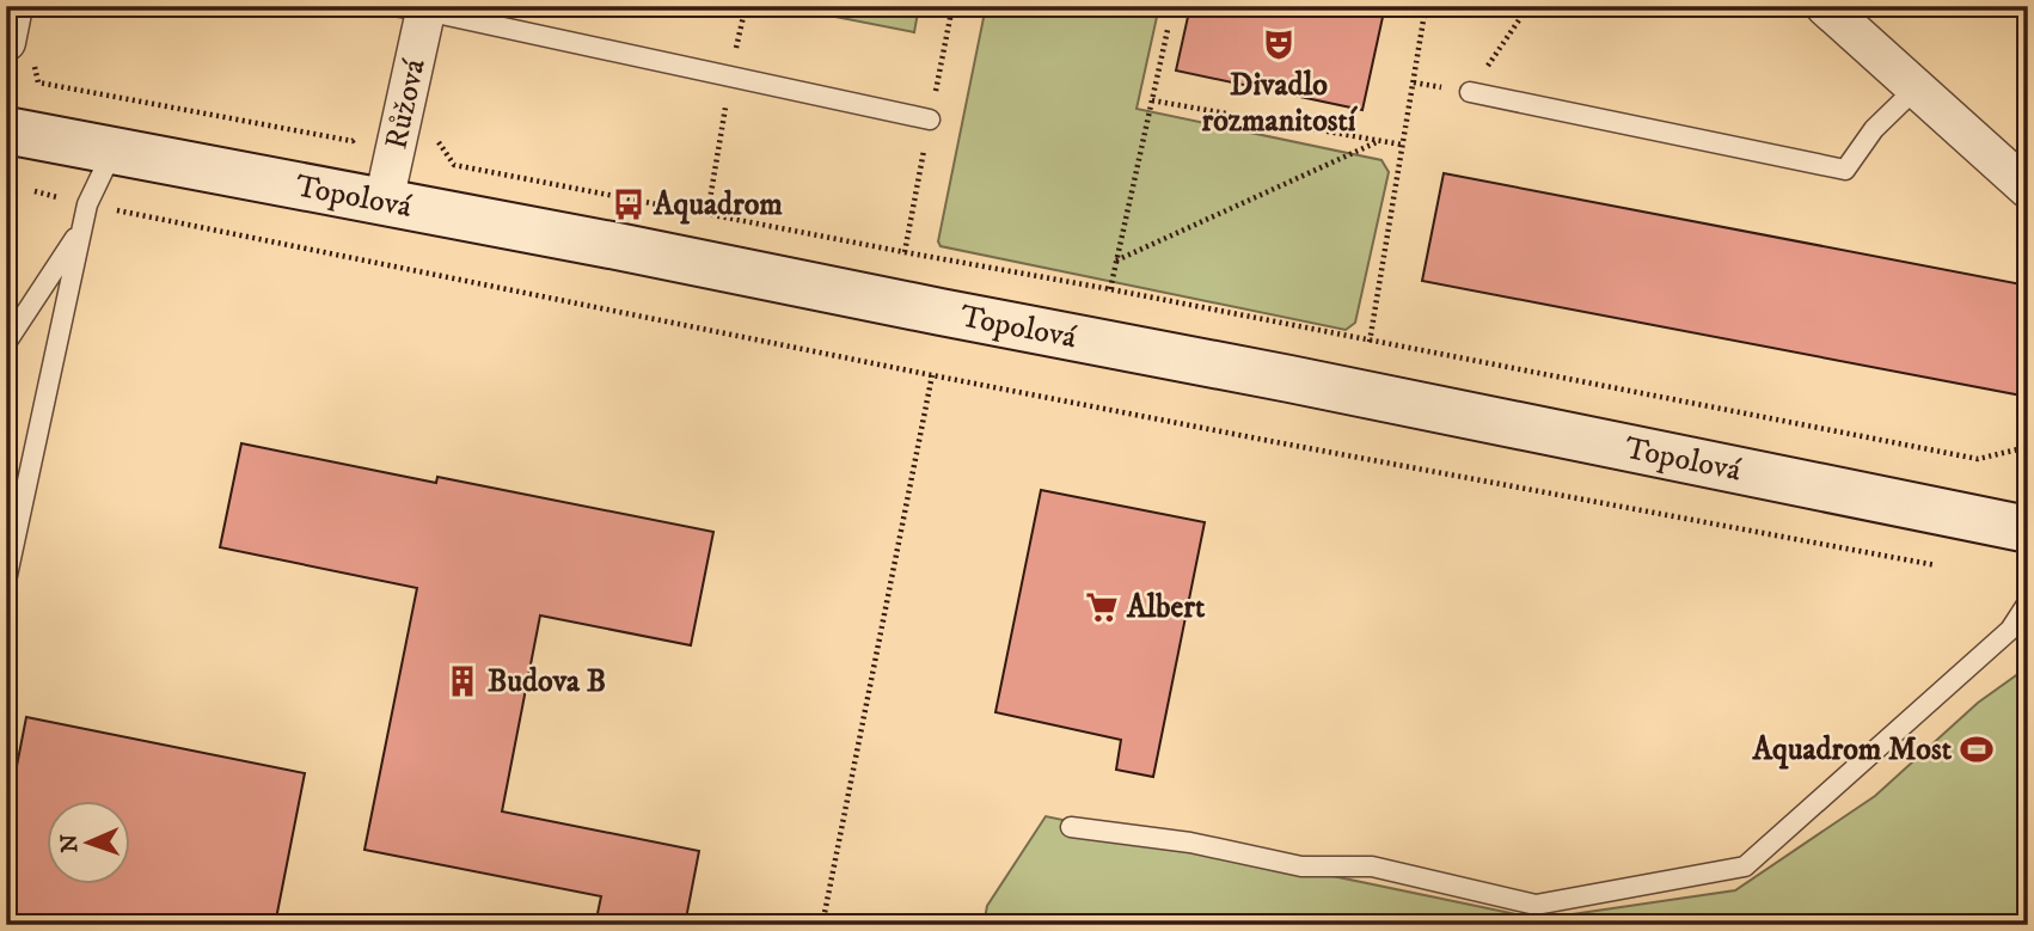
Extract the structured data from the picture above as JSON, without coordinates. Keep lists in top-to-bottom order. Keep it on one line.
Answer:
{"streets":{"street":["Růžová","Topolová"]},"crossings":[["Růžová","Topolová"]],"places":{"theatre":["Divadlo rozmanitostí"],"bus stop":["Aquadrom"],"supermarket":["Albert"],"building":["Budova B"],"sports":["Aquadrom Most"]},"north":"left"}
